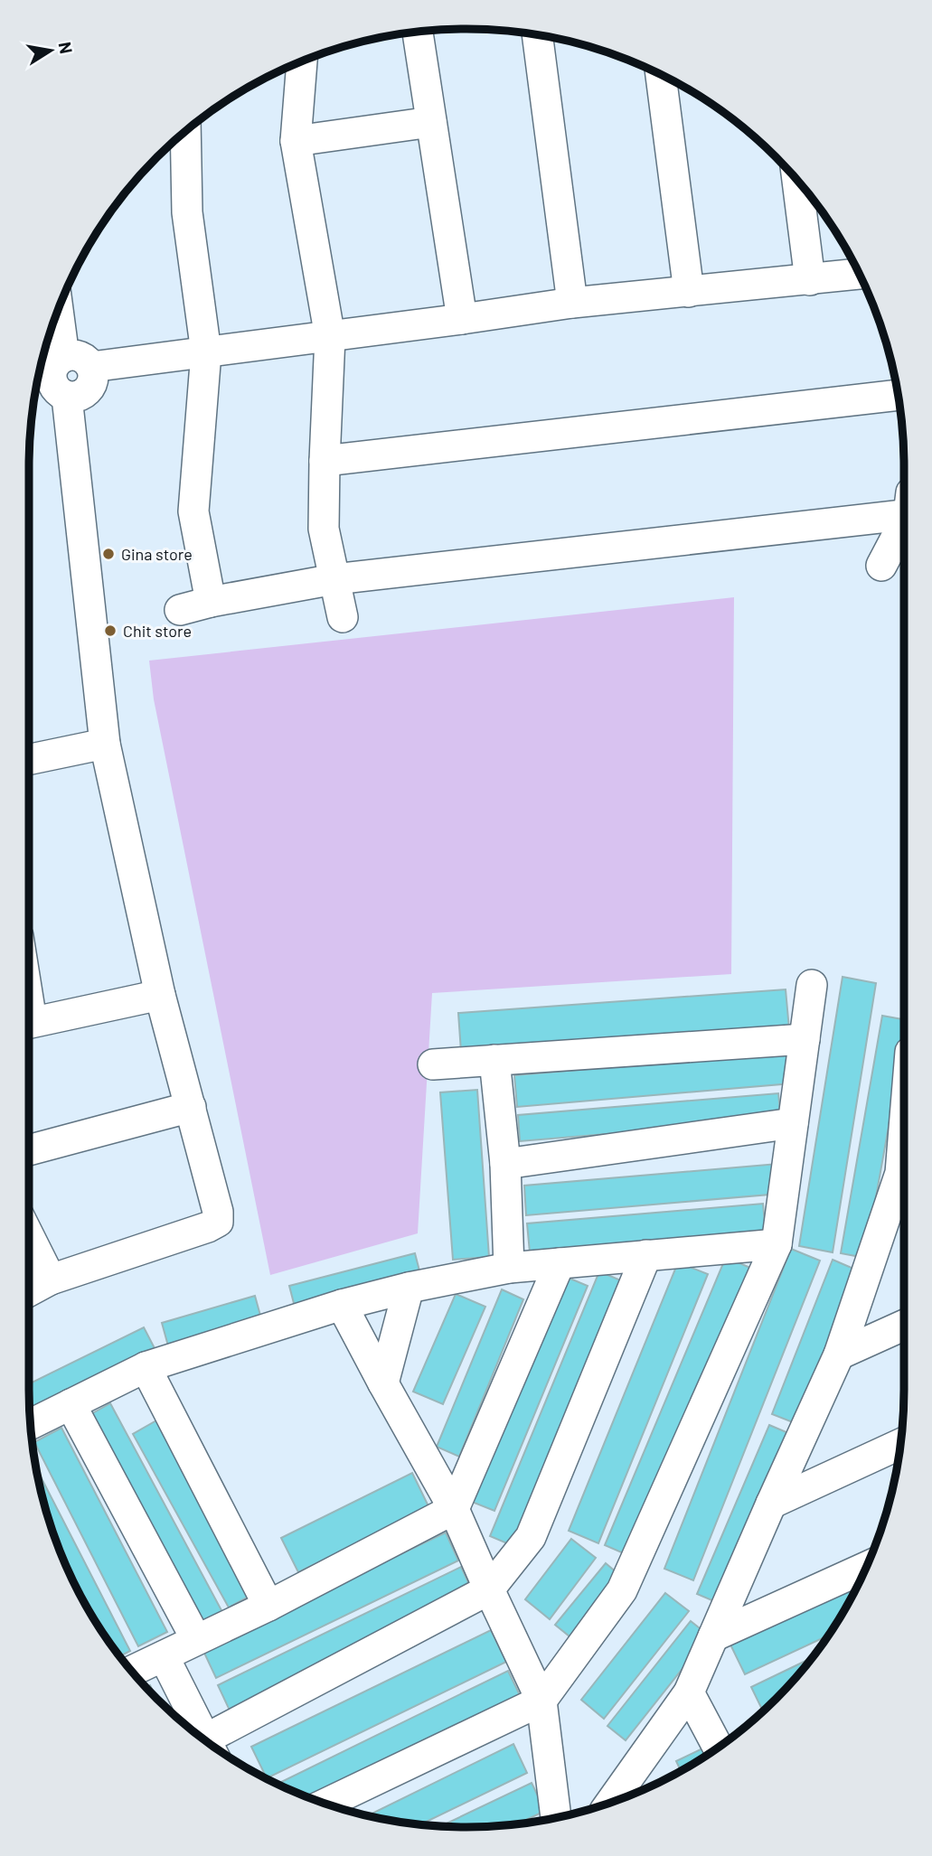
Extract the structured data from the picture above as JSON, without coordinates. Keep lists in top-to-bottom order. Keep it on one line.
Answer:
{"places":["Gina store","Chit store"],"north":"right"}
